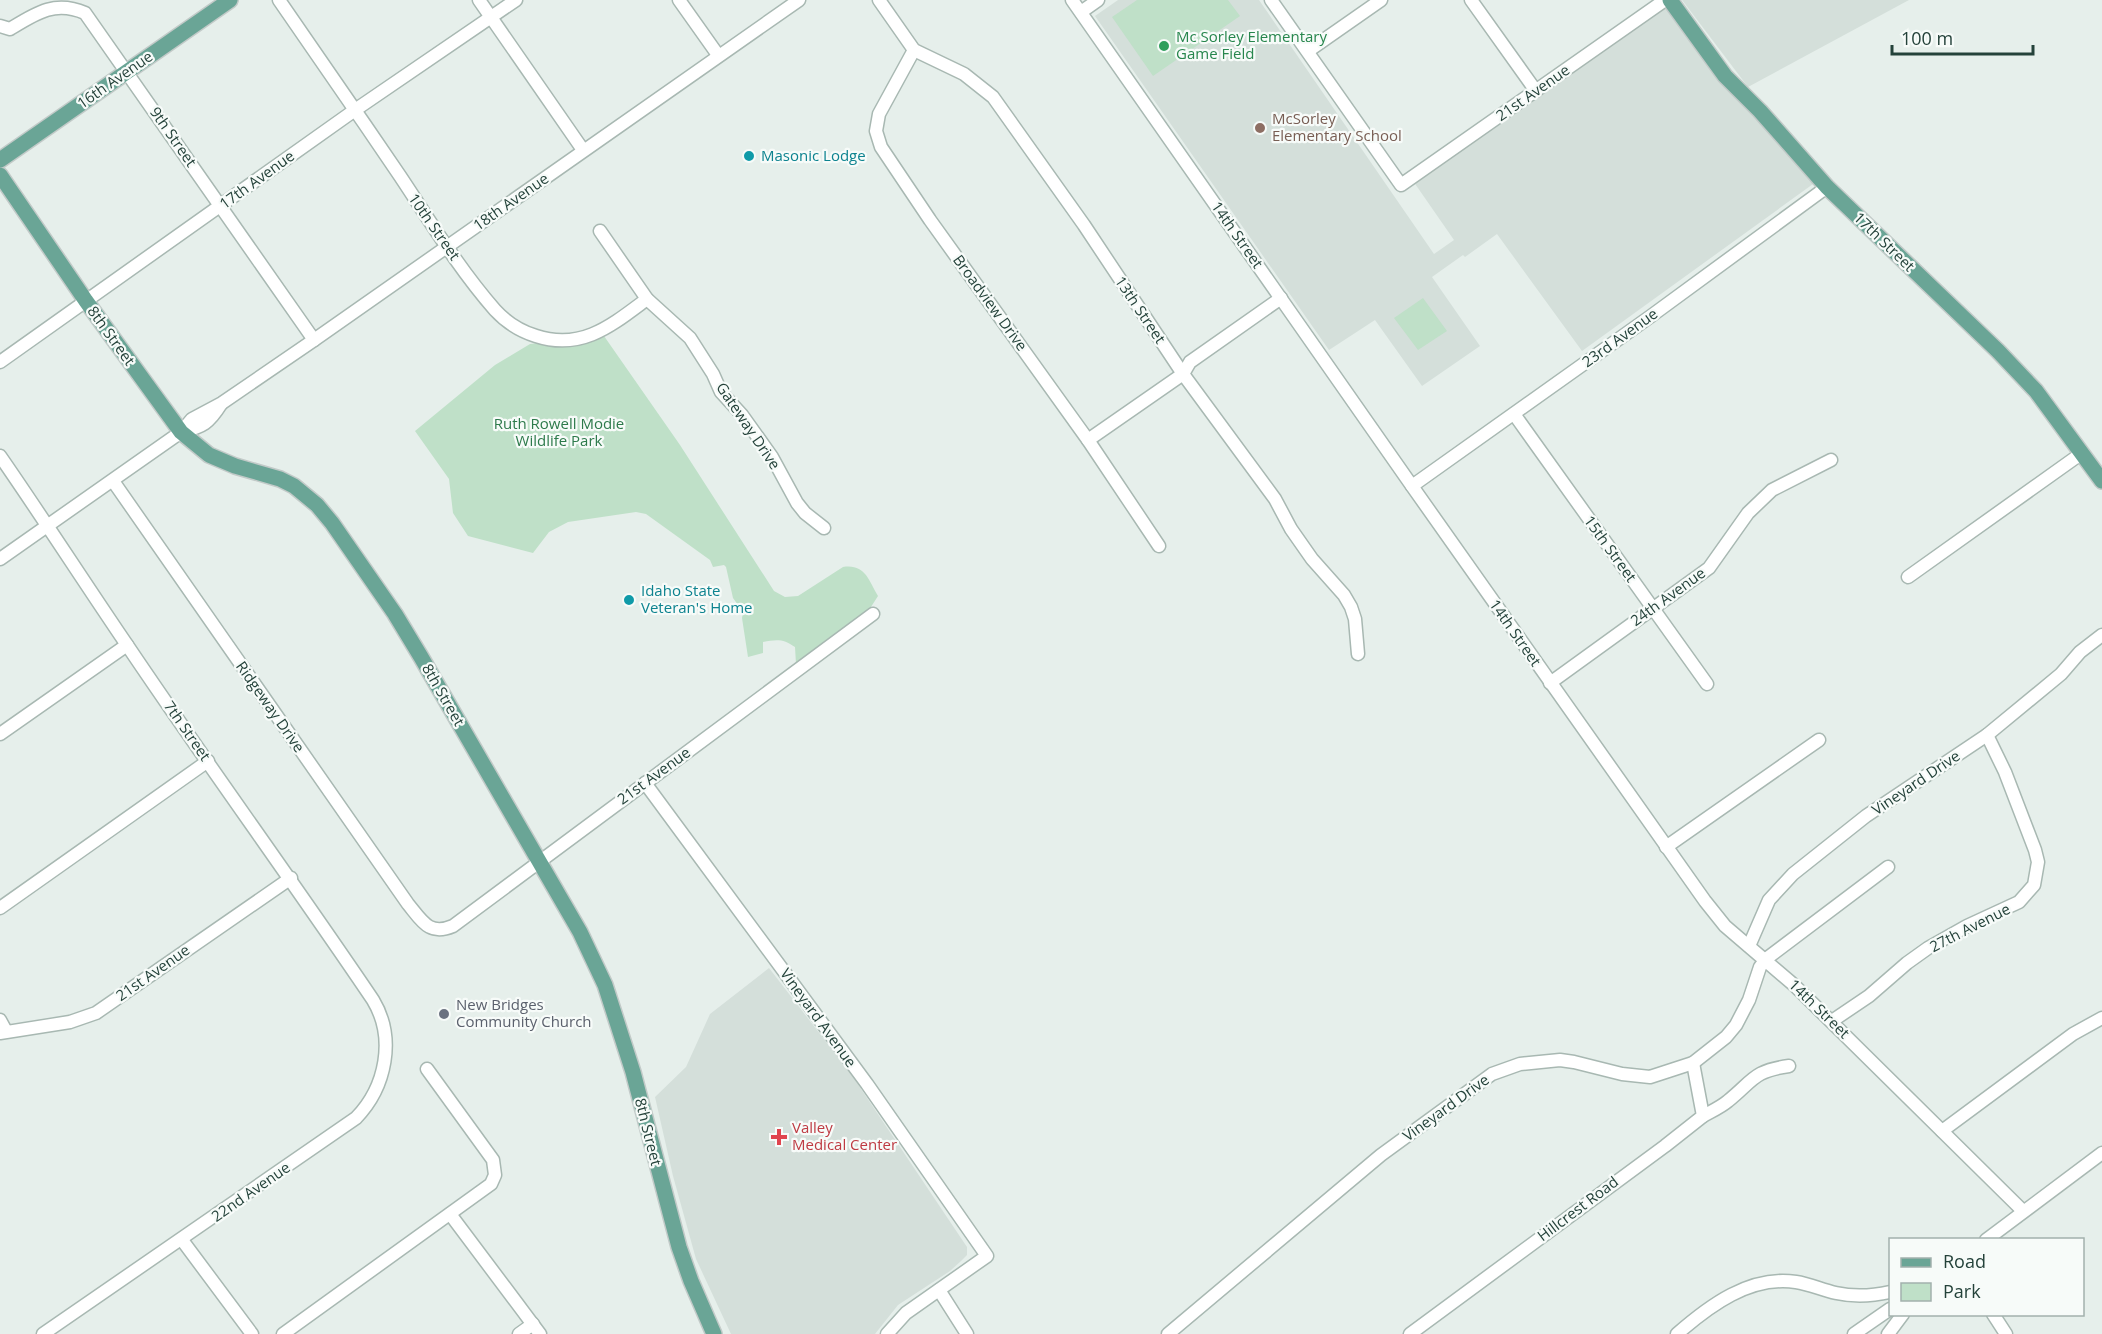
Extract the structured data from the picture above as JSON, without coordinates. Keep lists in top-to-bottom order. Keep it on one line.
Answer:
{"streets":{"main road":["16th Avenue","17th Street","8th Street"],"street":["21st Avenue","9th Street","17th Avenue","18th Avenue","10th Street","14th Street","Broadview Drive","13th Street","23rd Avenue","Gateway Drive","15th Street","24th Avenue","Ridgeway Drive","7th Street","Vineyard Drive","27th Avenue","Vineyard Avenue","22nd Avenue","Hillcrest Road"]},"crossings":[["16th Avenue","9th Street"],["21st Avenue","8th Street"],["21st Avenue","Ridgeway Drive"],["21st Avenue","7th Street"],["21st Avenue","Vineyard Avenue"],["9th Street","17th Avenue"],["9th Street","18th Avenue"],["17th Avenue","10th Street"],["17th Avenue","8th Street"],["18th Avenue","10th Street"],["18th Avenue","8th Street"],["18th Avenue","Ridgeway Drive"],["18th Avenue","7th Street"],["10th Street","Gateway Drive"],["14th Street","23rd Avenue"],["14th Street","24th Avenue"],["14th Street","Vineyard Drive"],["14th Street","27th Avenue"],["17th Street","23rd Avenue"],["Broadview Drive","13th Street"],["23rd Avenue","15th Street"],["15th Street","24th Avenue"],["7th Street","22nd Avenue"],["Vineyard Drive","27th Avenue"]],"parks":["Ruth Rowell Modie Wildlife Park"],"places":{"other":["Mc Sorley Elementary Game Field","McSorley Elementary School","Masonic Lodge","Idaho State Veteran's Home","New Bridges Community Church"],"health":["Valley Medical Center"]},"legend":["Road","Park"],"scale_bar":"100 m"}
